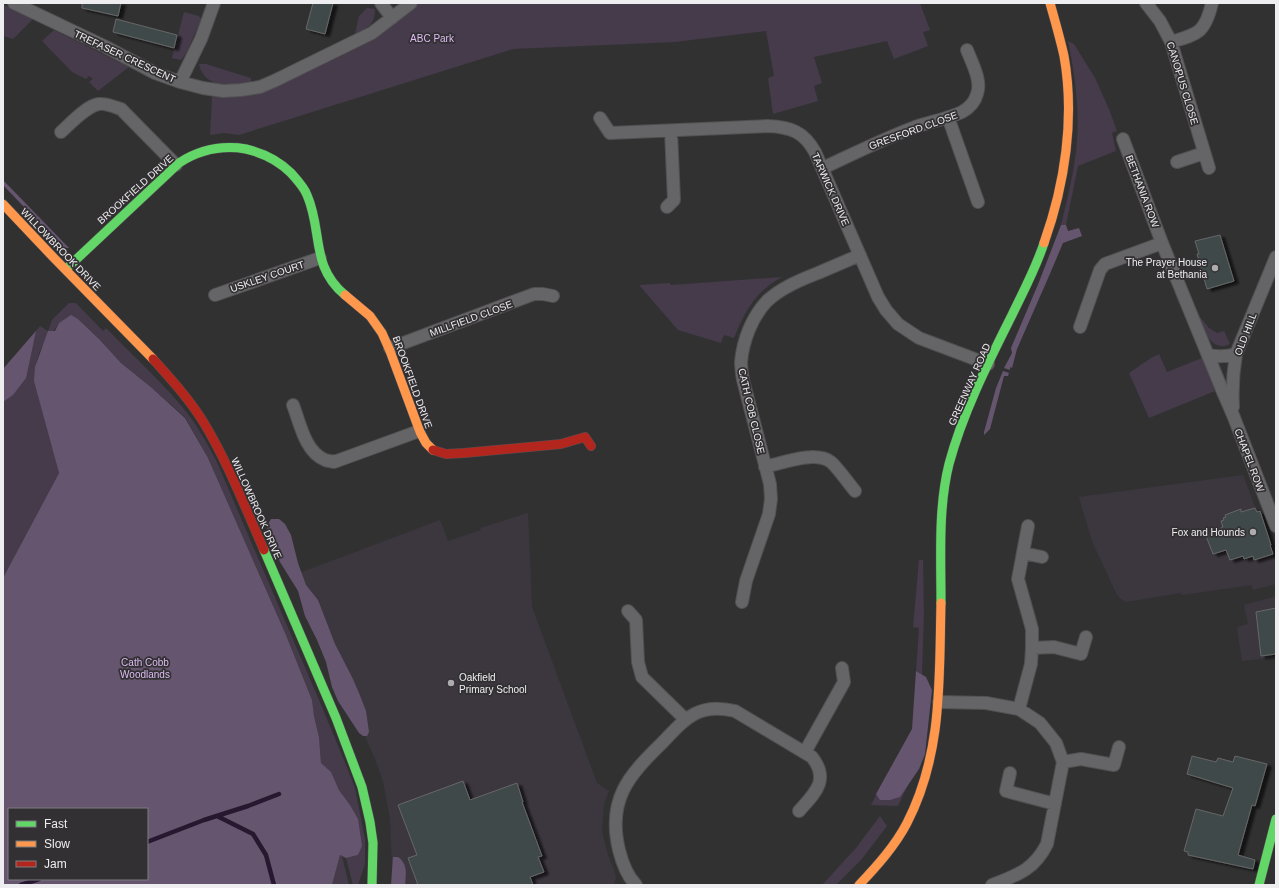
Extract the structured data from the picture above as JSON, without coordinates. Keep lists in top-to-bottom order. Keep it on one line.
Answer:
{"streets":{"street":["TREFASER CRESCENT","CANOPUS CLOSE","GRESFORD CLOSE","BROOKFIELD DRIVE","TARWICK DRIVE","BETHANIA ROW","WILLOWBROOK DRIVE","USKLEY COURT","MILLFIELD CLOSE","OLD HILL","GREENWAY ROAD","CATH COB CLOSE","CHAPEL ROW"]},"crossings":[["GRESFORD CLOSE","TARWICK DRIVE"],["BROOKFIELD DRIVE","WILLOWBROOK DRIVE"],["BROOKFIELD DRIVE","USKLEY COURT"],["BROOKFIELD DRIVE","MILLFIELD CLOSE"],["TARWICK DRIVE","GREENWAY ROAD"],["TARWICK DRIVE","CATH COB CLOSE"],["BETHANIA ROW","OLD HILL"],["BETHANIA ROW","CHAPEL ROW"],["OLD HILL","CHAPEL ROW"]],"parks":["ABC Park","Cath Cobb Woodlands"],"places":["The Prayer House at Bethania","Fox and Hounds","Oakfield Primary School"],"legend":["Fast","Slow","Jam"]}
